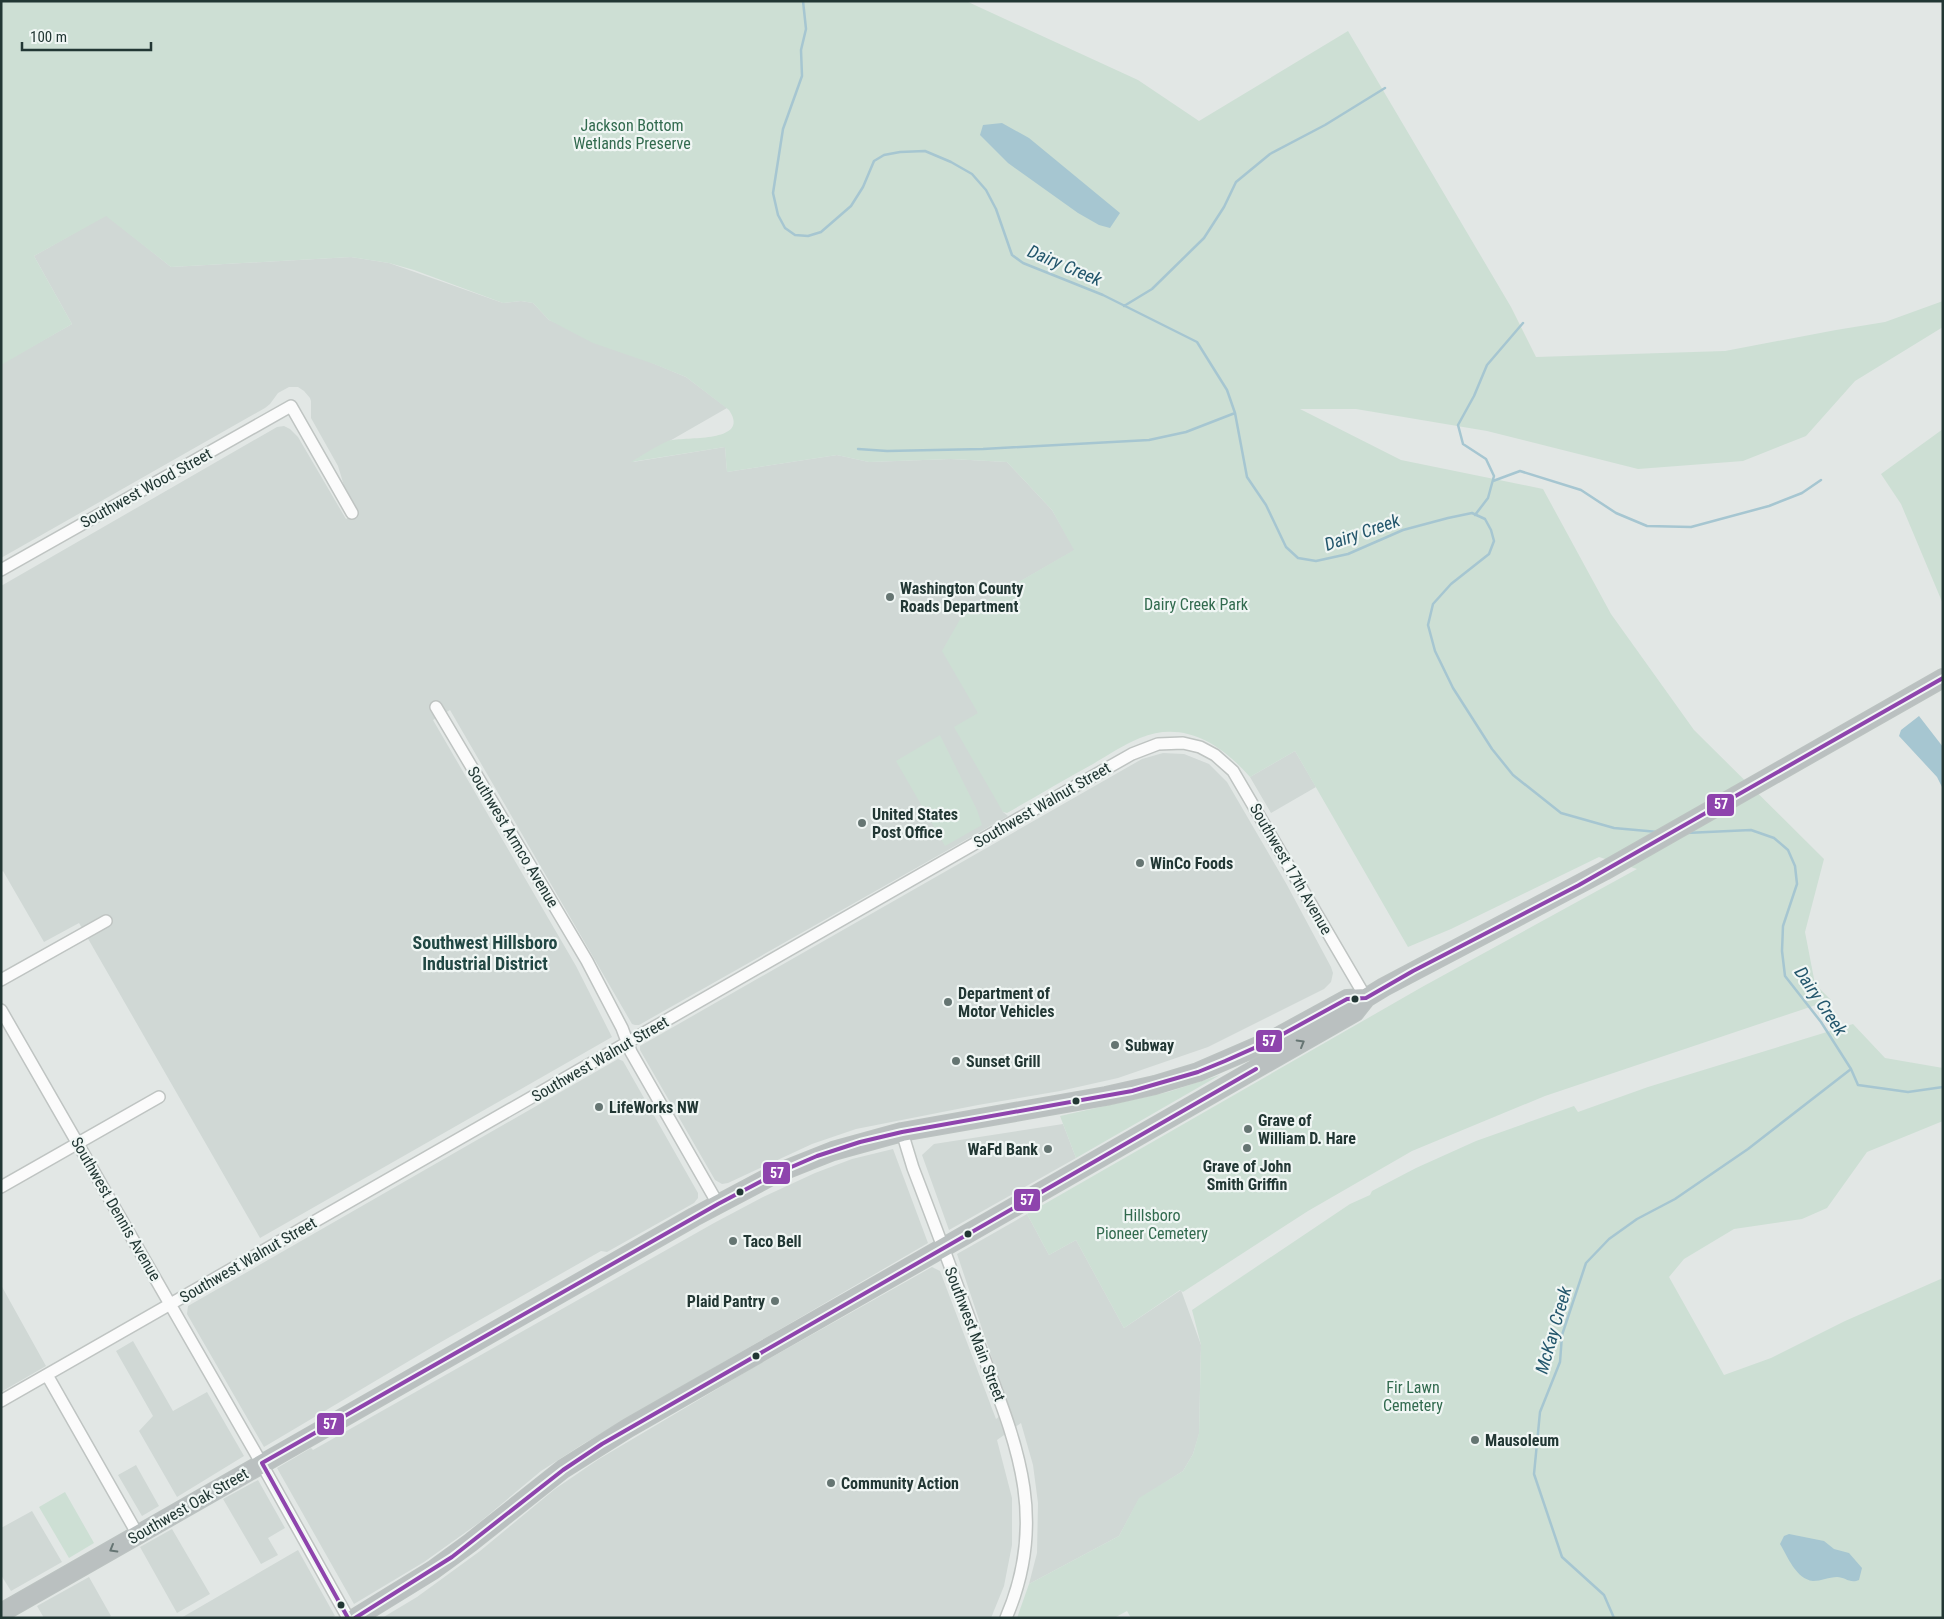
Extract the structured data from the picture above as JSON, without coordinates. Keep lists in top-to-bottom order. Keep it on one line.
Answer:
{"streets":{"highway":["Southwest Oak Street"],"street":["Southwest Wood Street","Southwest Walnut Street","Southwest Armco Avenue","Southwest 17th Avenue","Southwest Dennis Avenue","Southwest Main Street"]},"crossings":[["Southwest Walnut Street","Southwest Armco Avenue"],["Southwest Walnut Street","Southwest 17th Avenue"],["Southwest Walnut Street","Southwest Dennis Avenue"],["Southwest Armco Avenue","Southwest Oak Street"],["Southwest 17th Avenue","Southwest Oak Street"],["Southwest Dennis Avenue","Southwest Oak Street"],["Southwest Main Street","Southwest Oak Street"]],"districts":["Southwest Hillsboro Industrial District"],"water":["Dairy Creek","McKay Creek"],"parks":["Jackson Bottom Wetlands Preserve","Dairy Creek Park","Hillsboro Pioneer Cemetery","Fir Lawn Cemetery"],"places":["Washington County Roads Department","United States Post Office","WinCo Foods","Department of Motor Vehicles","Subway","Sunset Grill","LifeWorks NW","Grave of William D. Hare","Grave of John Smith Griffin","WaFd Bank","Taco Bell","Plaid Pantry","Mausoleum","Community Action"],"lines":["transit line 57"],"scale_bar":"100 m"}
